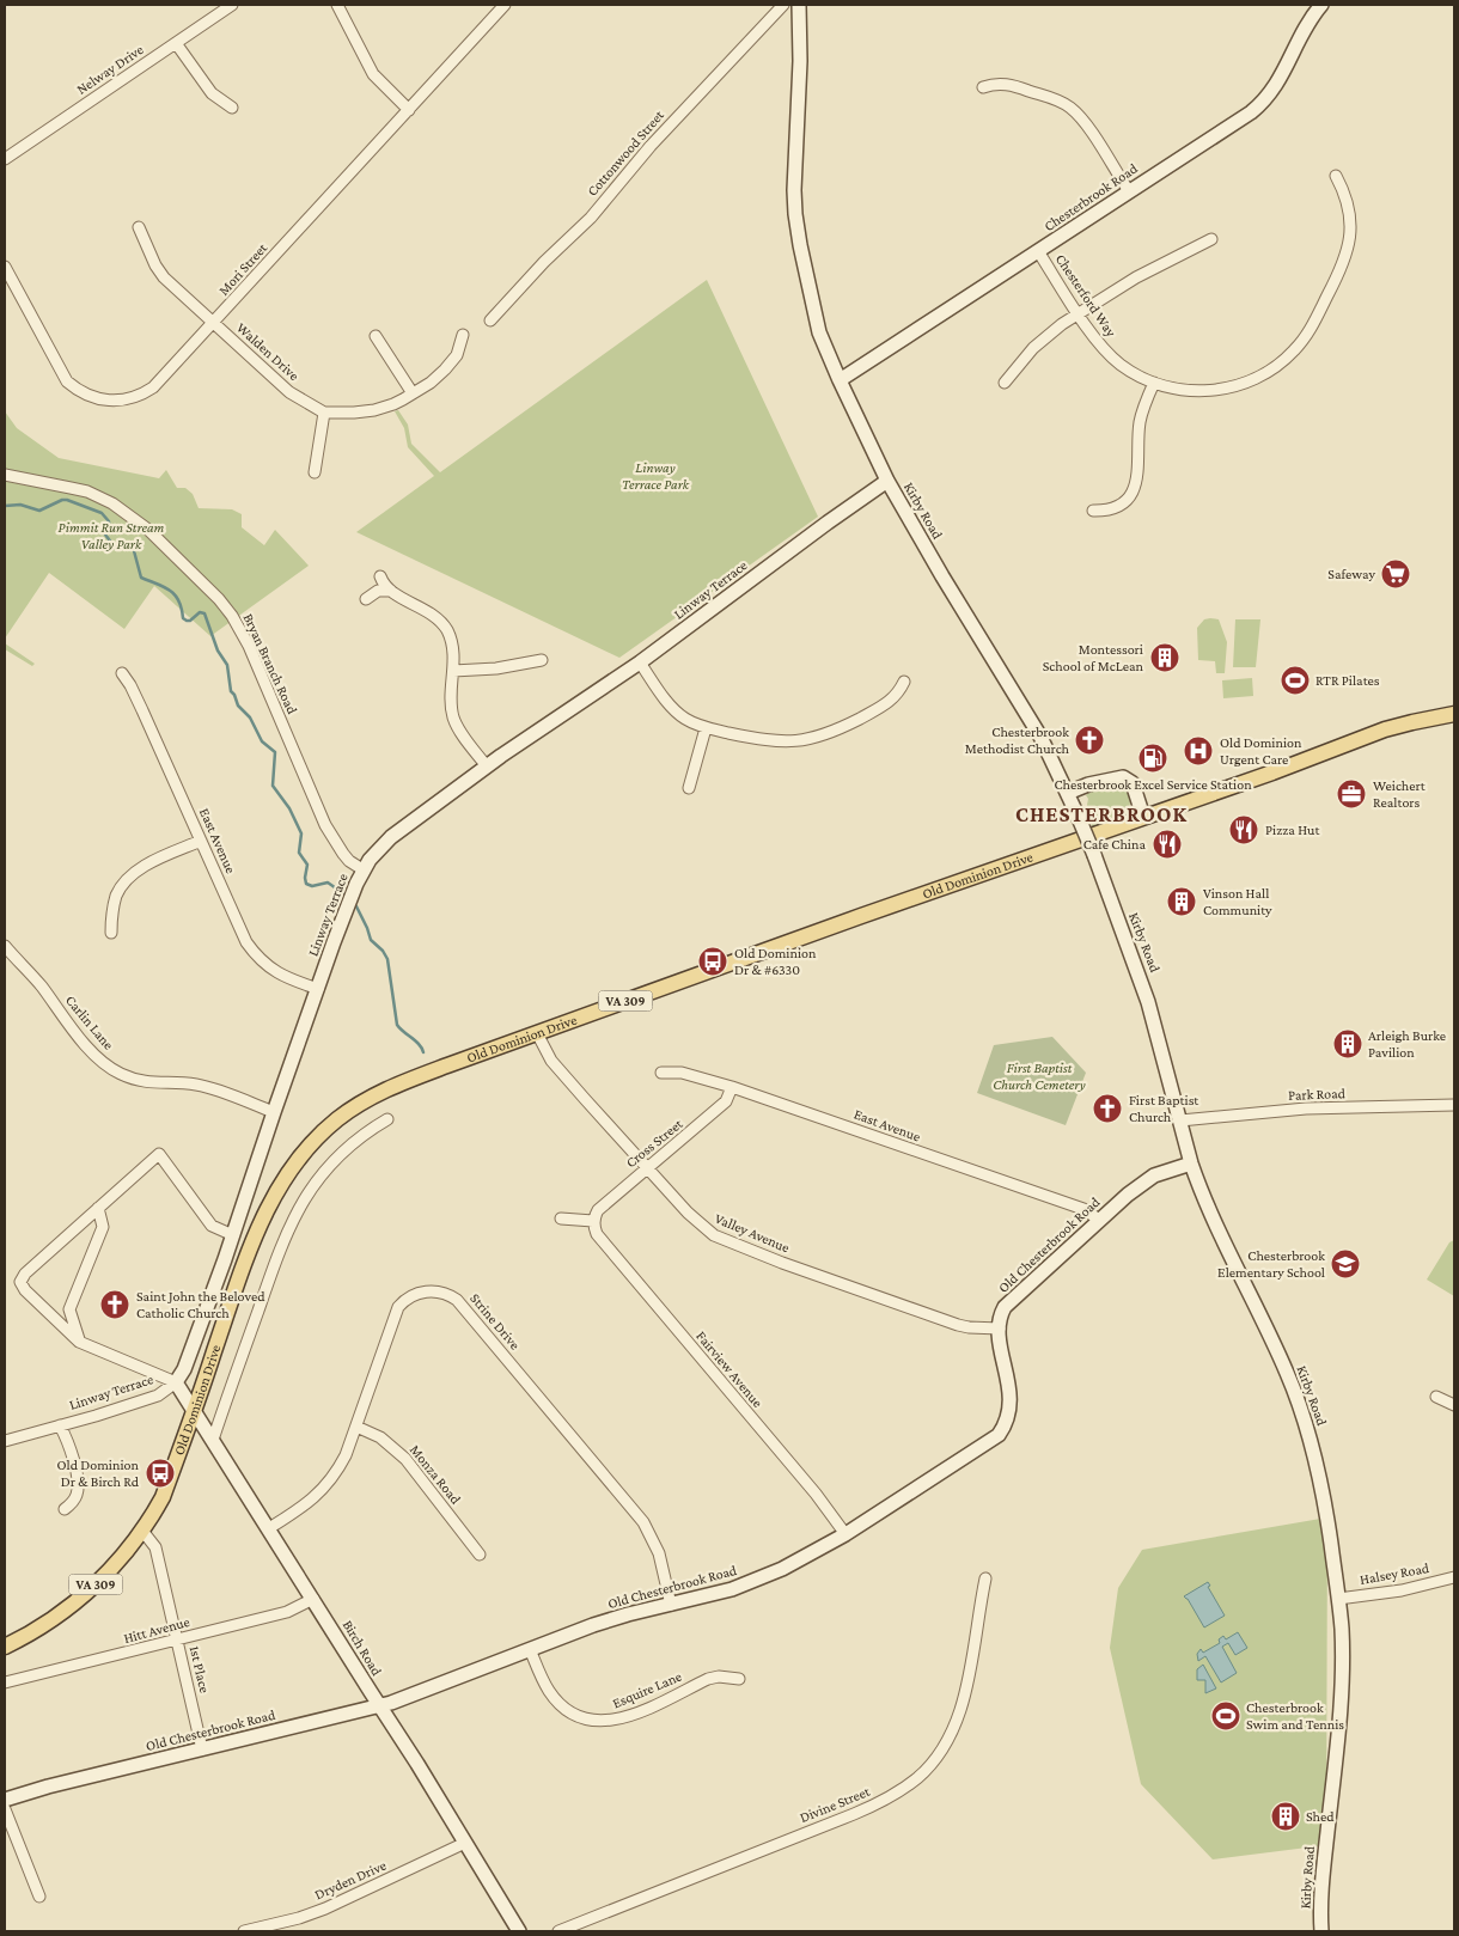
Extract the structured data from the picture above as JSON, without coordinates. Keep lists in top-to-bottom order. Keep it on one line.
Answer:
{"streets":{"main road":["Old Dominion Drive","VA 309"],"street":["Nelway Drive","Cottonwood Street","Chesterbrook Road","Mori Street","Chesterford Way","Walden Drive","Kirby Road","Linway Terrace","Bryan Branch Road","East Avenue","Carlin Lane","Park Road","Cross Street","Valley Avenue","Old Chesterbrook Road","Strine Drive","Fairview Avenue","Monza Road","Halsey Road","Hitt Avenue","Birch Road","1st Place","Esquire Lane","Divine Street","Dryden Drive"]},"crossings":[["Chesterbrook Road","Chesterford Way"],["Chesterbrook Road","Kirby Road"],["Mori Street","Walden Drive"],["Kirby Road","Linway Terrace"],["Kirby Road","Park Road"],["Kirby Road","Old Chesterbrook Road"],["Kirby Road","Halsey Road"],["Linway Terrace","Bryan Branch Road"],["Linway Terrace","East Avenue"],["Linway Terrace","Carlin Lane"],["Linway Terrace","Birch Road"],["East Avenue","Cross Street"],["East Avenue","Old Chesterbrook Road"],["Old Dominion Drive","Valley Avenue"],["Old Dominion Drive","Birch Road"],["Old Dominion Drive","1st Place"],["Cross Street","Valley Avenue"],["Cross Street","Fairview Avenue"],["Valley Avenue","Old Chesterbrook Road"],["Old Chesterbrook Road","Strine Drive"],["Old Chesterbrook Road","Fairview Avenue"],["Old Chesterbrook Road","Birch Road"],["Old Chesterbrook Road","1st Place"],["Old Chesterbrook Road","Esquire Lane"],["Strine Drive","Monza Road"],["Strine Drive","Birch Road"],["Hitt Avenue","Birch Road"],["Hitt Avenue","1st Place"],["Birch Road","Dryden Drive"]],"districts":["CHESTERBROOK"],"parks":["Linway Terrace Park","Pimmit Run Stream Valley Park","First Baptist Church Cemetery"],"places":{"supermarket":["Safeway"],"building":["Montessori School of McLean","Vinson Hall Community","Arleigh Burke Pavilion","Shed"],"sports":["RTR Pilates","Chesterbrook Swim and Tennis"],"church":["Chesterbrook Methodist Church","First Baptist Church","Saint John the Beloved Catholic Church"],"hospital":["Old Dominion Urgent Care"],"fuel station":["Chesterbrook Excel Service Station"],"office":["Weichert Realtors"],"restaurant":["Pizza Hut","Cafe China"],"bus stop":["Old Dominion Dr & #6330","Old Dominion Dr & Birch Rd"],"school or university":["Chesterbrook Elementary School"]}}
